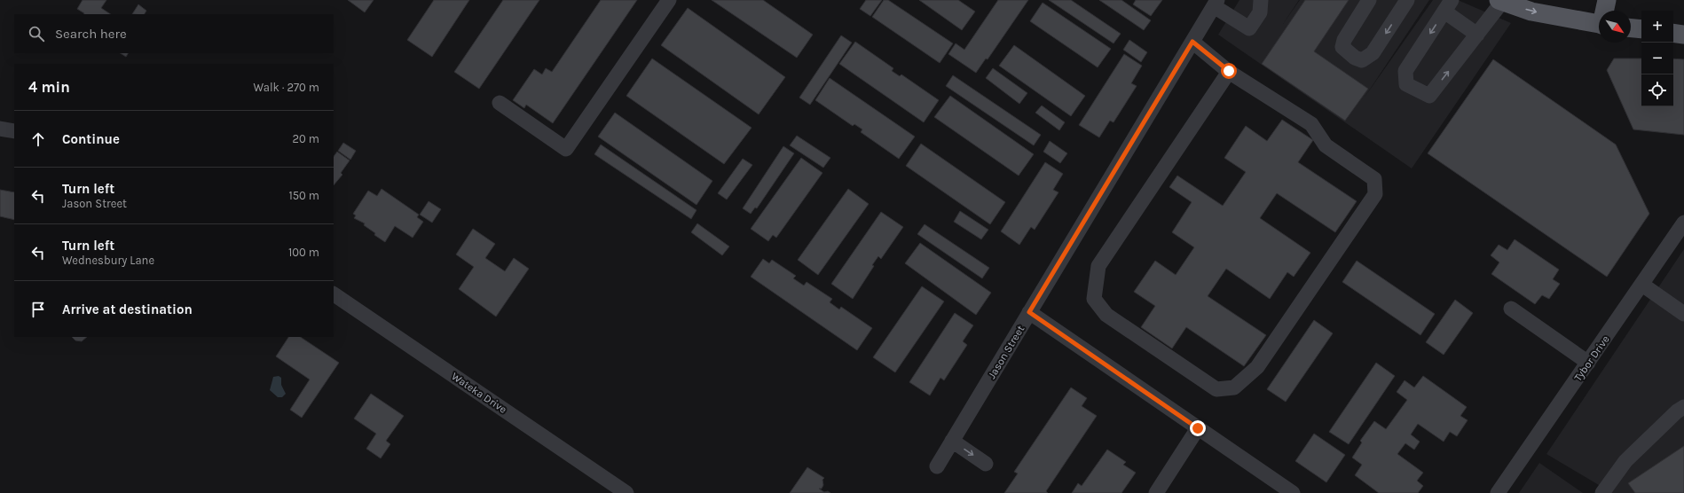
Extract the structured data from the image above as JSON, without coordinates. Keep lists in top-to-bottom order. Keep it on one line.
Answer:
{"streets":{"street":["Jason Street","Tybor Drive","Wateka Drive"]},"north":"bottom right","page":{"map_buttons":["+","−"],"search":"Search here","heading":["4 min","Walk · 270 m"],"list":[["Continue","20 m"],["Turn left","Jason Street","150 m"],["Turn left","Wednesbury Lane","100 m"],"Arrive at destination"]}}
